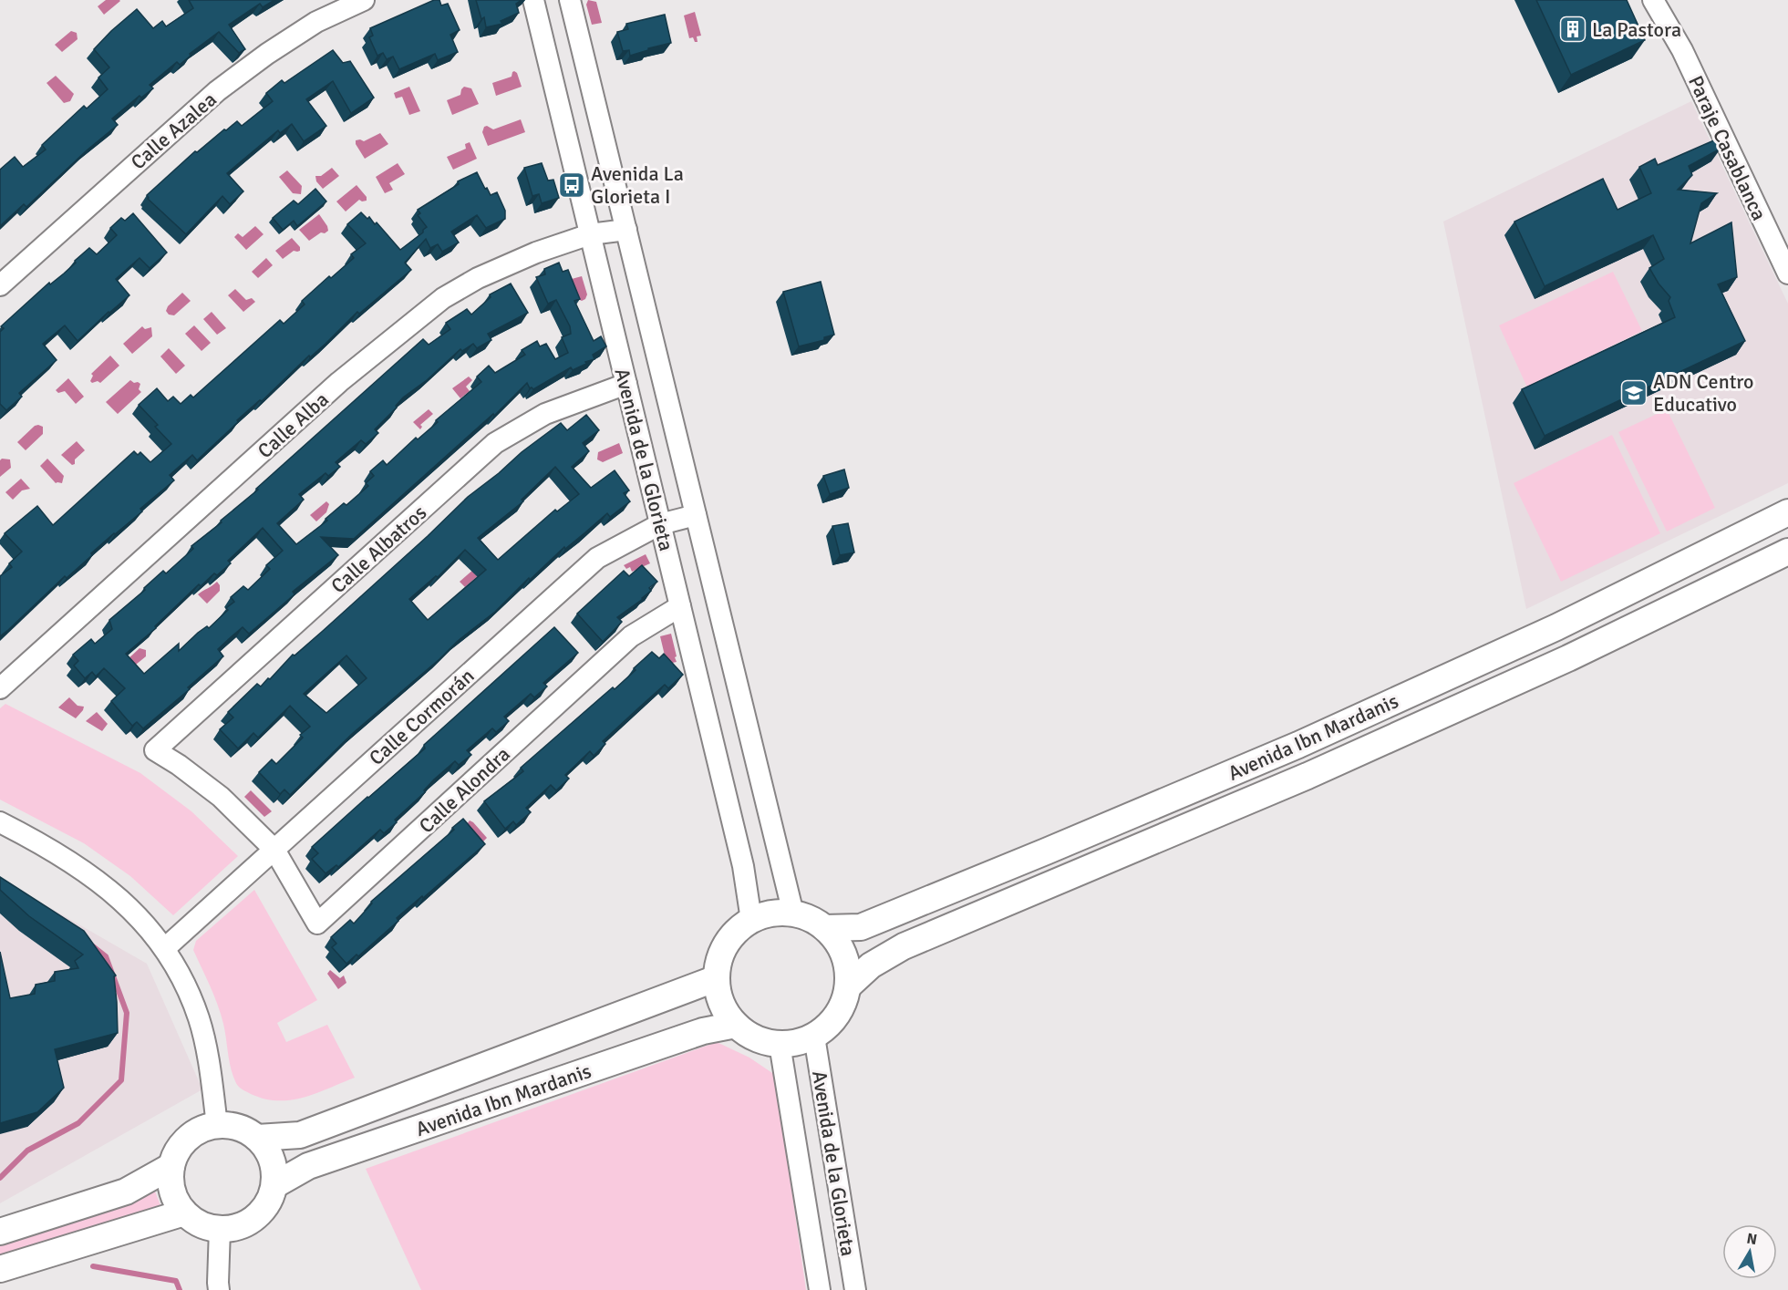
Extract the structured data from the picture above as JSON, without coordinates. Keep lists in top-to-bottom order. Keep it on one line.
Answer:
{"streets":{"main road":["Avenida Ibn Mardanis"],"street":["Calle Azalea","Paraje Casablanca","Calle Alba","Avenida de la Glorieta","Calle Albatros","Calle Cormorán","Calle Alondra"]},"crossings":[["Calle Alba","Avenida de la Glorieta"],["Avenida de la Glorieta","Calle Albatros"],["Avenida de la Glorieta","Calle Cormorán"],["Avenida de la Glorieta","Avenida Ibn Mardanis"],["Avenida de la Glorieta","Calle Alondra"],["Calle Albatros","Calle Cormorán"],["Calle Albatros","Calle Alondra"],["Calle Cormorán","Calle Alondra"]],"places":{"building":["La Pastora"],"bus stop":["Avenida La Glorieta I"],"school or university":["ADN Centro Educativo"]},"north":"top"}
